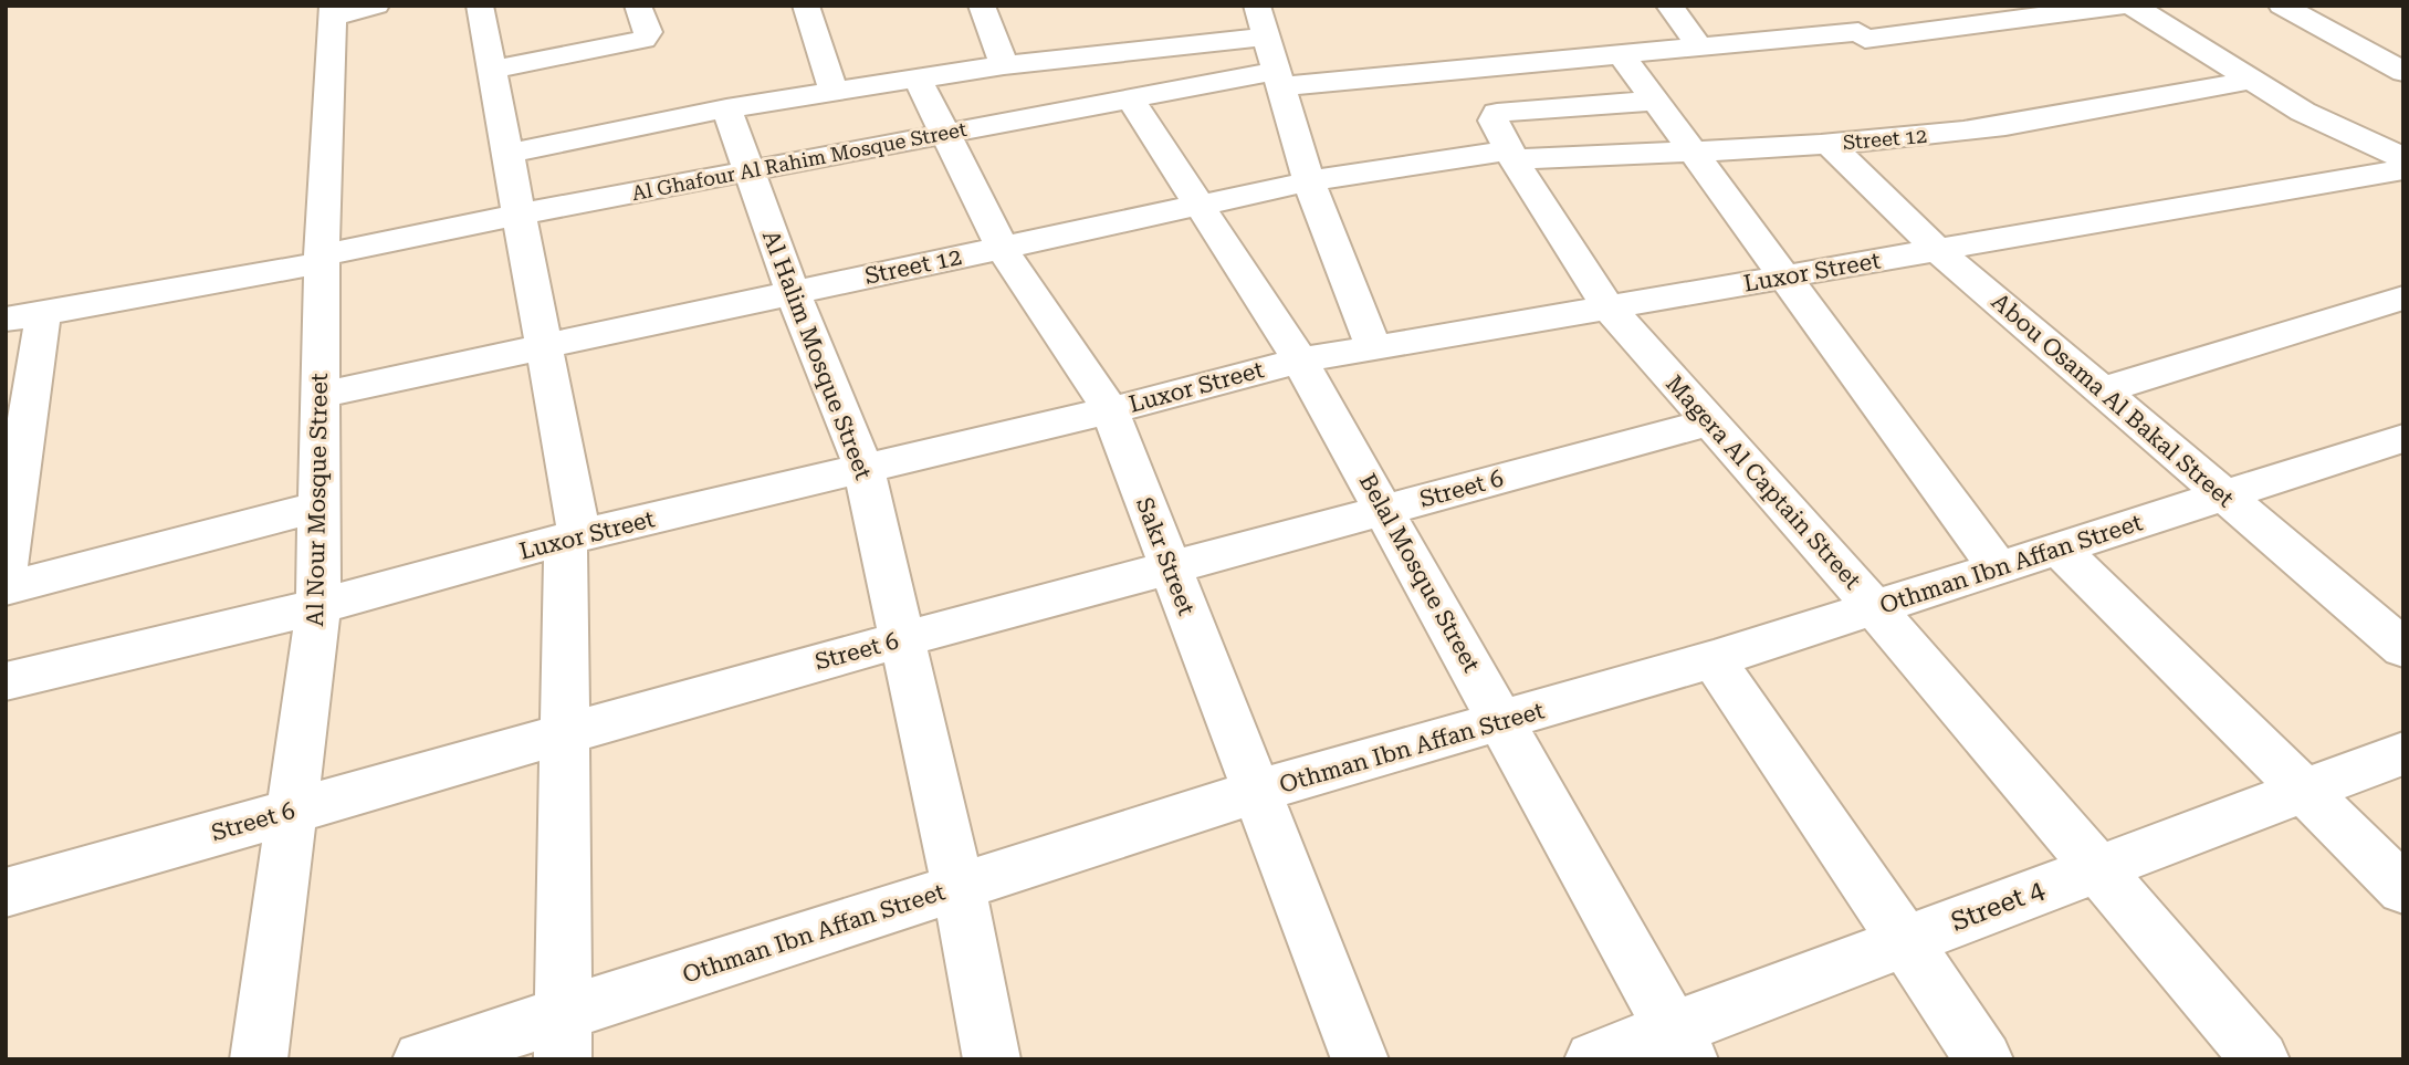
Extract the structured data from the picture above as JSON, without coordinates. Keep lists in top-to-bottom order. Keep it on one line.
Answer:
{"streets":{"street":["Street 12","Al Ghafour Al Rahim Mosque Street","Luxor Street","Al Halim Mosque Street","Abou Osama Al Bakal Street","Magera Al Captain Street","Street 6","Al Nour Mosque Street","Sakr Street","Othman Ibn Affan Street","Belal Mosque Street","Street 4"]},"crossings":[["Street 12","Al Halim Mosque Street"],["Street 12","Abou Osama Al Bakal Street"],["Street 12","Magera Al Captain Street"],["Street 12","Al Nour Mosque Street"],["Street 12","Sakr Street"],["Street 12","Belal Mosque Street"],["Al Ghafour Al Rahim Mosque Street","Al Halim Mosque Street"],["Al Ghafour Al Rahim Mosque Street","Al Nour Mosque Street"],["Al Ghafour Al Rahim Mosque Street","Sakr Street"],["Al Ghafour Al Rahim Mosque Street","Belal Mosque Street"],["Luxor Street","Al Halim Mosque Street"],["Luxor Street","Abou Osama Al Bakal Street"],["Luxor Street","Magera Al Captain Street"],["Luxor Street","Al Nour Mosque Street"],["Luxor Street","Sakr Street"],["Luxor Street","Belal Mosque Street"],["Al Halim Mosque Street","Street 6"],["Al Halim Mosque Street","Othman Ibn Affan Street"],["Abou Osama Al Bakal Street","Othman Ibn Affan Street"],["Magera Al Captain Street","Street 6"],["Magera Al Captain Street","Othman Ibn Affan Street"],["Magera Al Captain Street","Street 4"],["Street 6","Al Nour Mosque Street"],["Street 6","Sakr Street"],["Street 6","Belal Mosque Street"],["Sakr Street","Othman Ibn Affan Street"],["Othman Ibn Affan Street","Belal Mosque Street"],["Belal Mosque Street","Street 4"]]}
